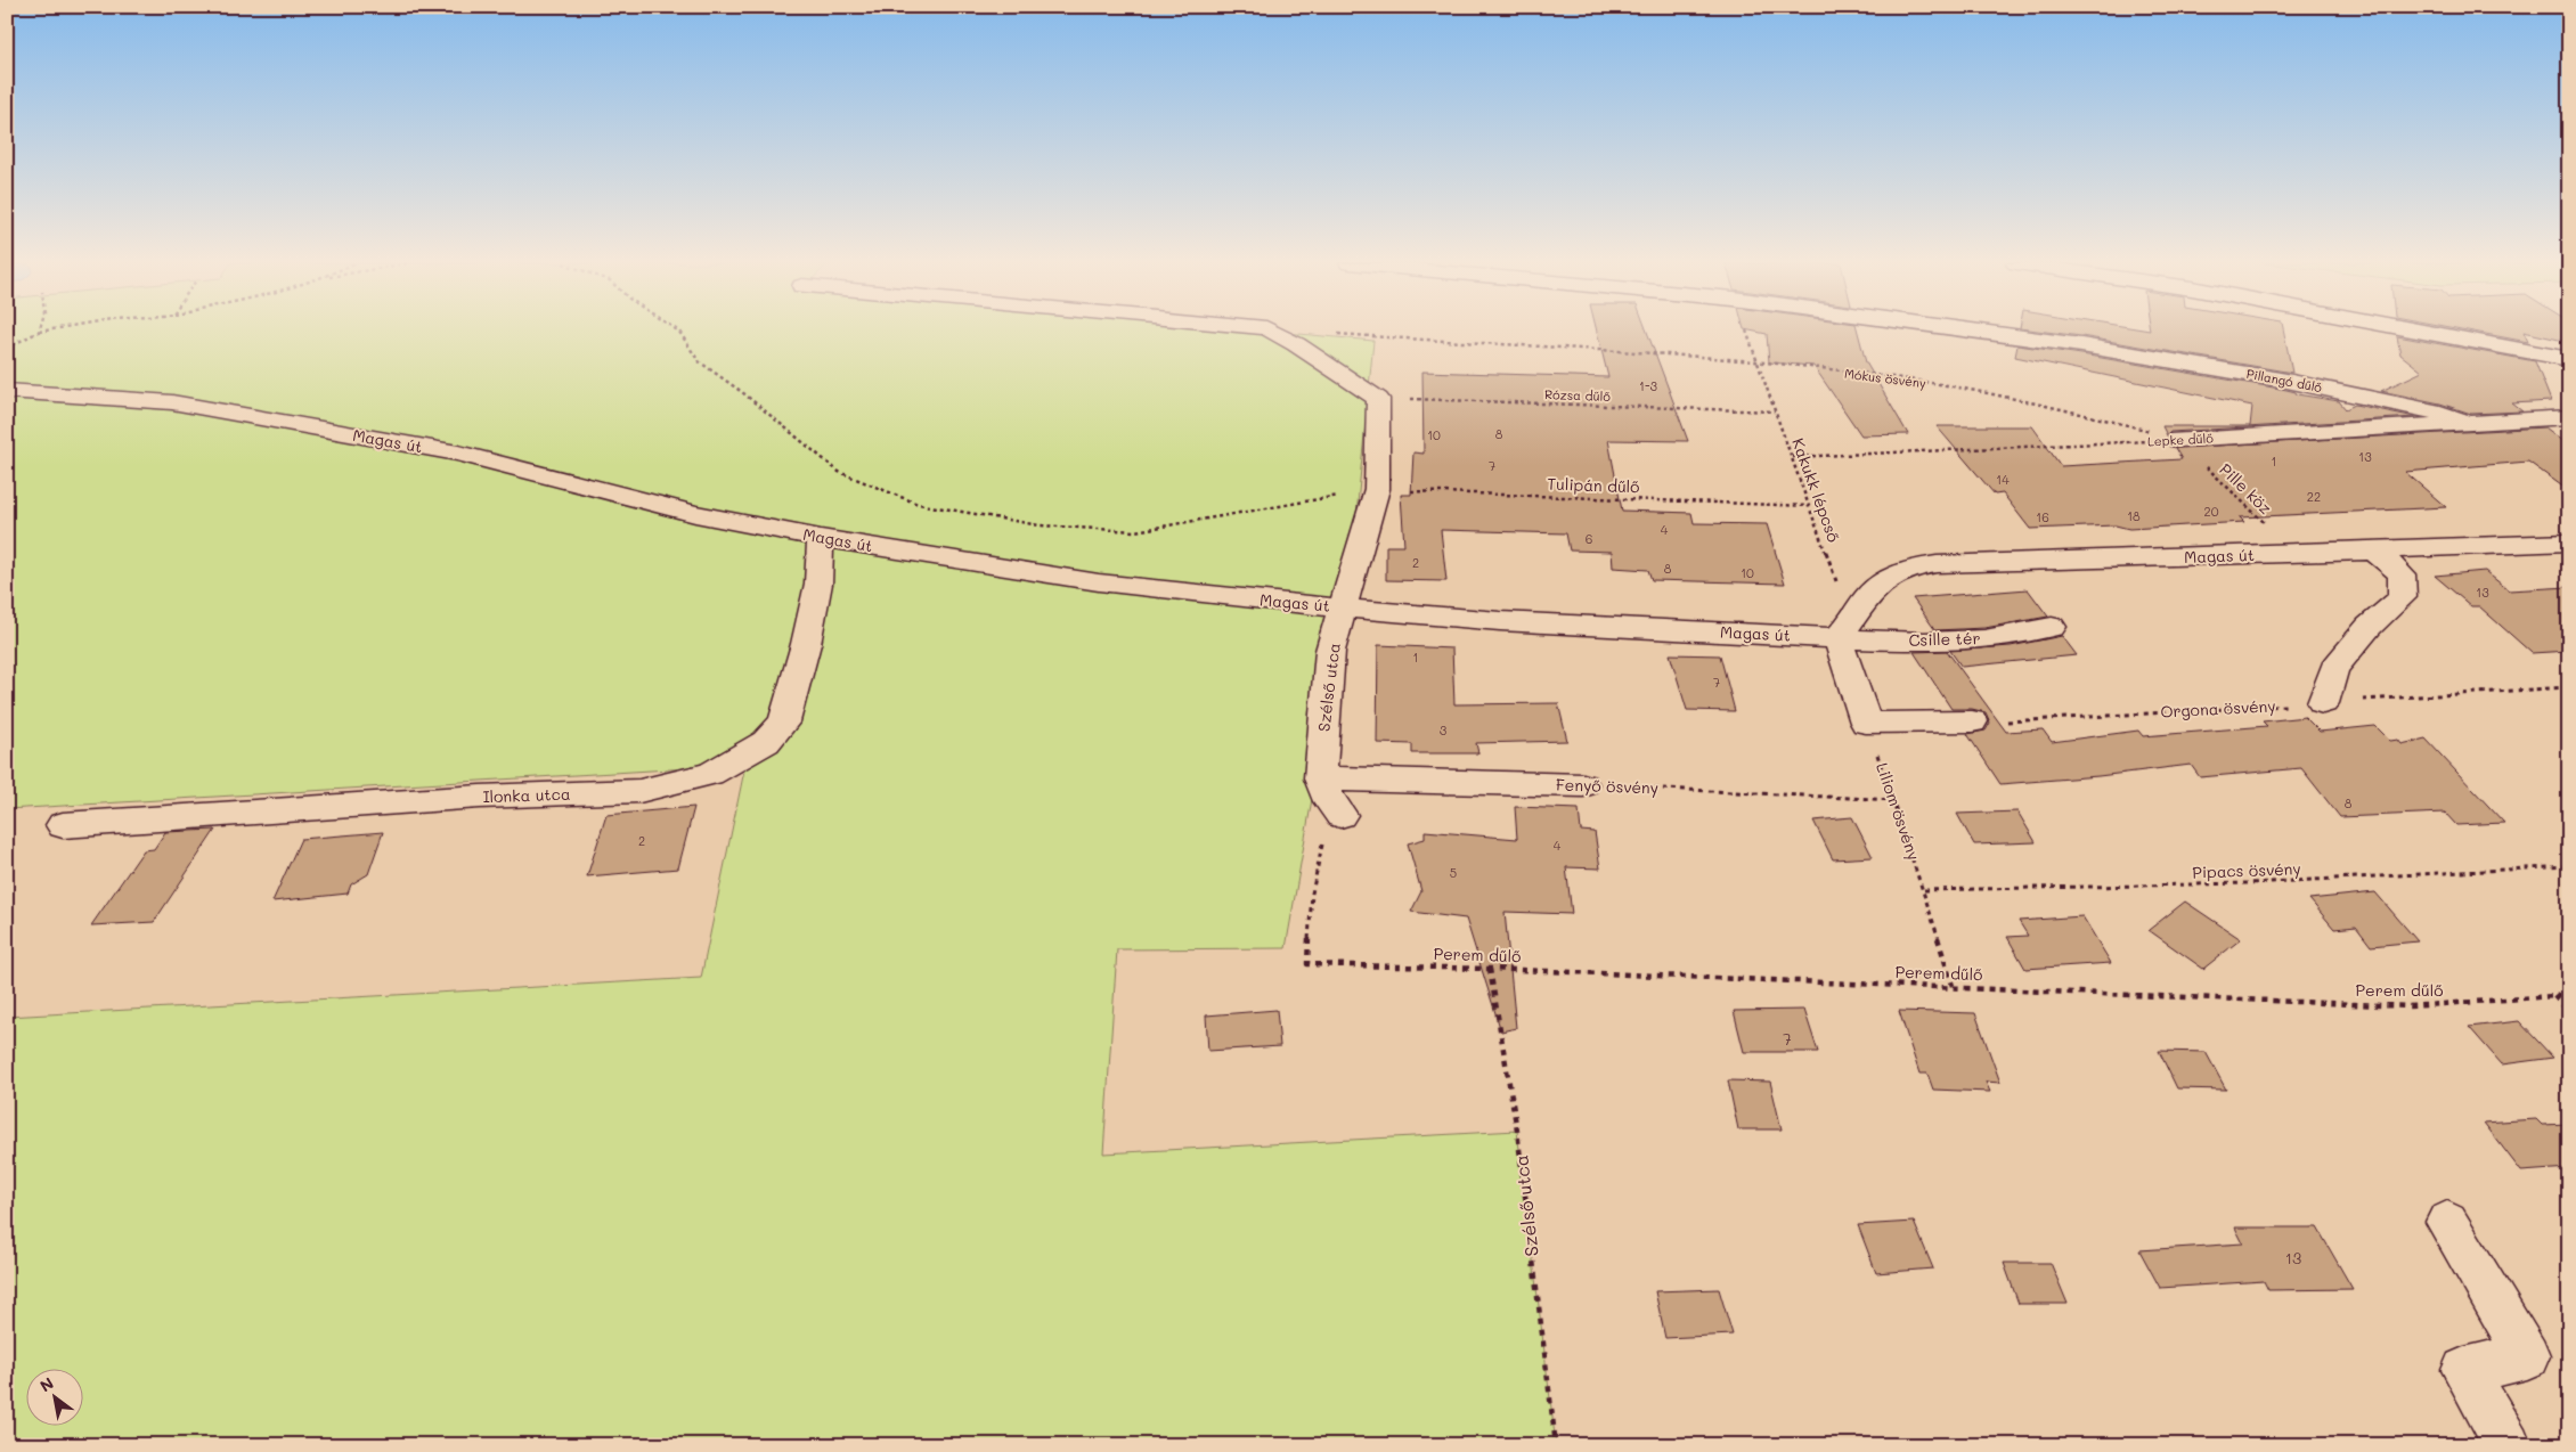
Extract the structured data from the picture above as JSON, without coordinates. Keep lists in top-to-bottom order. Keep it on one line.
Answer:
{"streets":{"street":["Pillangó dűlő","Lepke dűlő","Magas út","Csille tér","Szélső utca","Fenyő ösvény","Ilonka utca"],"path":["Mókus ösvény","Rózsa dűlő","Tulipán dűlő","Pille köz","Kakukk lépcső","Orgona ösvény","Liliom ösvény","Pipacs ösvény","Perem dűlő"]},"crossings":[["Mókus ösvény","Lepke dűlő"],["Mókus ösvény","Pille köz"],["Mókus ösvény","Kakukk lépcső"],["Pillangó dűlő","Lepke dűlő"],["Rózsa dűlő","Kakukk lépcső"],["Rózsa dűlő","Szélső utca"],["Lepke dűlő","Pille köz"],["Lepke dűlő","Kakukk lépcső"],["Magas út","Pille köz"],["Magas út","Kakukk lépcső"],["Magas út","Csille tér"],["Magas út","Szélső utca"],["Magas út","Ilonka utca"],["Tulipán dűlő","Kakukk lépcső"],["Tulipán dűlő","Szélső utca"],["Kakukk lépcső","Csille tér"],["Szélső utca","Fenyő ösvény"],["Szélső utca","Perem dűlő"],["Fenyő ösvény","Liliom ösvény"],["Liliom ösvény","Pipacs ösvény"],["Liliom ösvény","Perem dűlő"]],"house_numbers":["1-3","8","10","13","1","7","14","22","20","18","16","4","6","2","8","10","13","1","7","3","8","2","4","5","7","13"],"north":"top left"}
